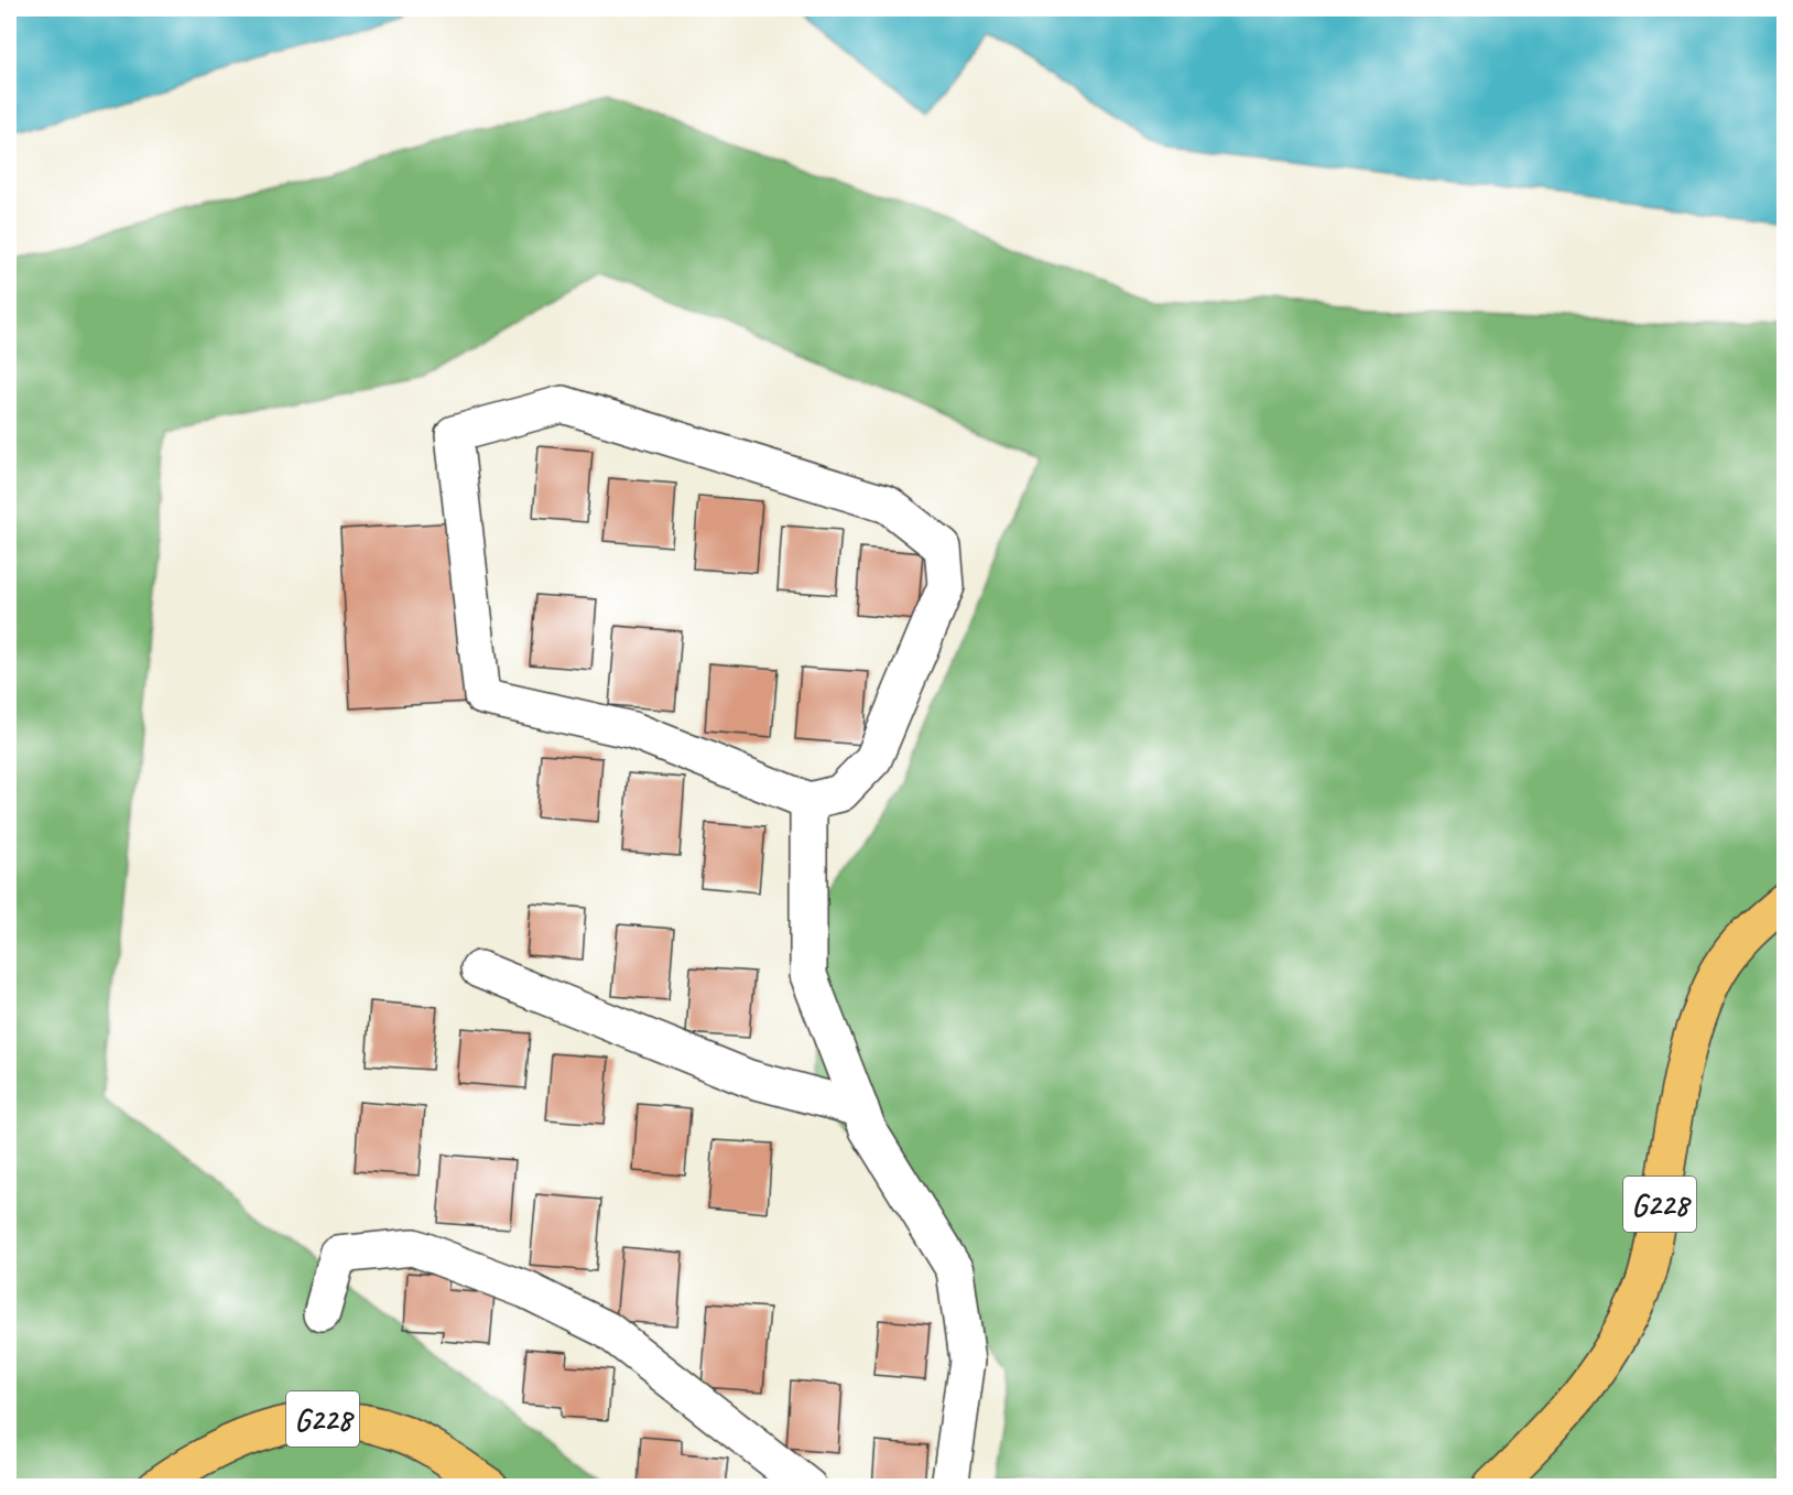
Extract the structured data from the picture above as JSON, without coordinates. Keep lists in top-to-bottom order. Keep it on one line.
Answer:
{"streets":{"highway":["G228"]}}
